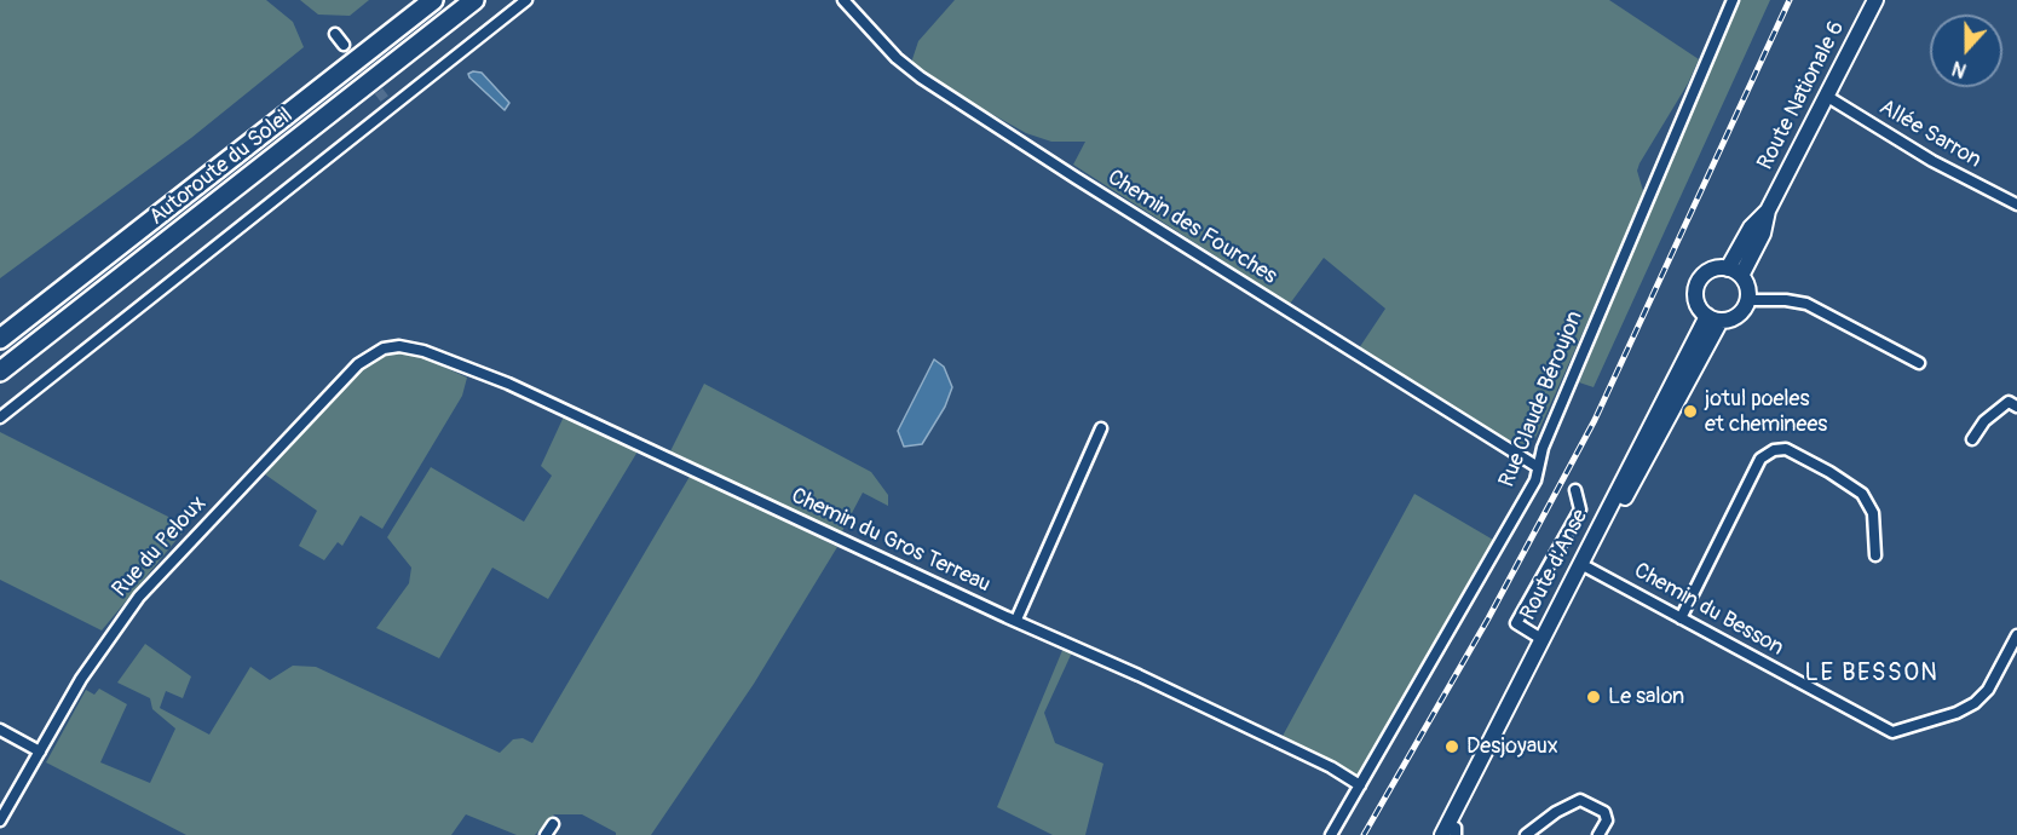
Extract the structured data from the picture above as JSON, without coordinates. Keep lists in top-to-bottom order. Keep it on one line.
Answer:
{"streets":{"highway":["Autoroute du Soleil"],"main road":["Route Nationale 6","Route d'Anse"],"street":["Allée Sarron","Chemin des Fourches","Rue Claude Béroujon","Chemin du Gros Terreau","Rue du Peloux","Chemin du Besson"]},"crossings":[["Route Nationale 6","Allée Sarron"],["Route Nationale 6","Route d'Anse"],["Chemin des Fourches","Rue Claude Béroujon"],["Rue Claude Béroujon","Chemin du Gros Terreau"],["Chemin du Gros Terreau","Rue du Peloux"],["Route d'Anse","Chemin du Besson"]],"districts":["LE BESSON"],"places":["jotul poeles et cheminees","Le salon","Desjoyaux"],"north":"bottom"}
